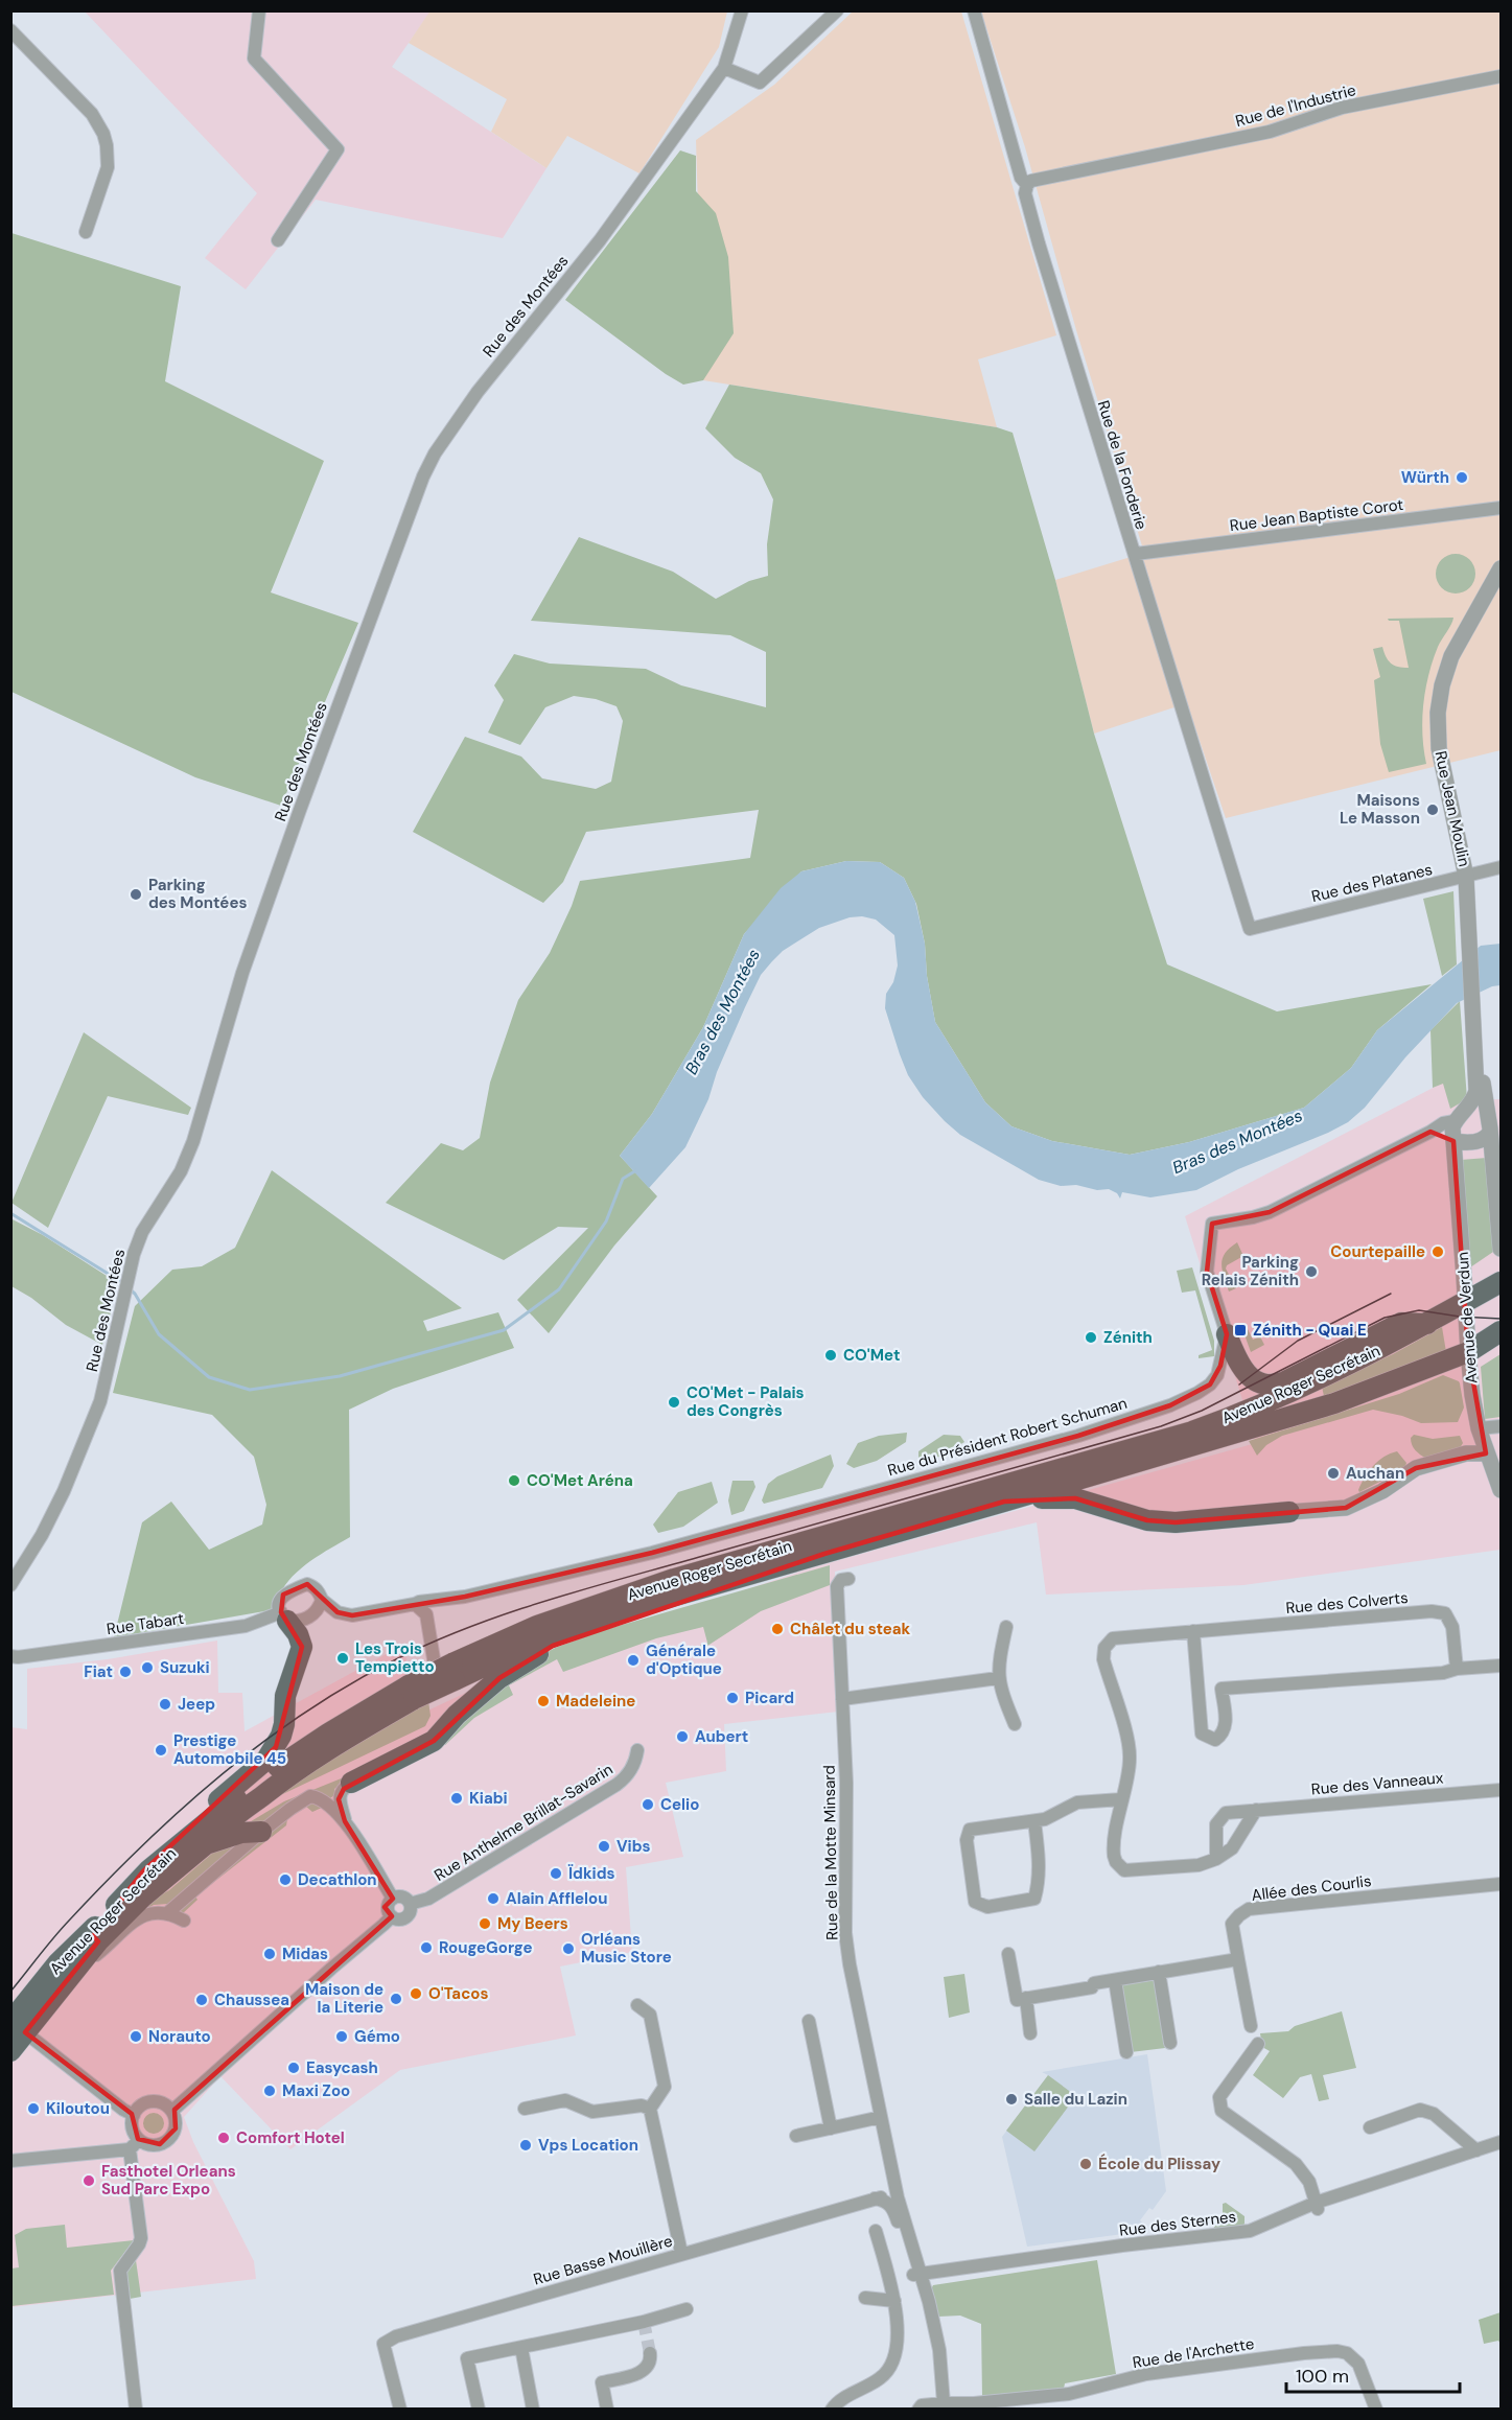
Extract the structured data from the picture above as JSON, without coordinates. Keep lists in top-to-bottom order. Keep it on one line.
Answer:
{"streets":{"main road":["Avenue Roger Secrétain"],"street":["Rue de l'Industrie","Rue des Montées","Rue de la Fonderie","Rue Jean Baptiste Corot","Rue Jean Moulin","Rue des Platanes","Avenue de Verdun","Rue du Président Robert Schuman","Rue des Colverts","Rue Tabart","Rue des Vanneaux","Rue Anthelme Brillat-Savarin","Rue de la Motte Minsard","Allée des Courlis","Rue des Sternes","Rue Basse Mouillère","Rue de l'Archette"]},"crossings":[["Rue de l'Industrie","Rue de la Fonderie"],["Rue de la Fonderie","Rue Jean Baptiste Corot"],["Rue de la Fonderie","Rue des Platanes"],["Rue Jean Moulin","Rue des Platanes"],["Rue Jean Moulin","Avenue de Verdun"],["Avenue de Verdun","Avenue Roger Secrétain"],["Avenue de Verdun","Rue du Président Robert Schuman"],["Rue de la Motte Minsard","Rue des Sternes"],["Rue de la Motte Minsard","Rue Basse Mouillère"],["Rue de la Motte Minsard","Rue de l'Archette"]],"water":["Bras des Montées"],"places":{"other":["Würth","Maisons Le Masson","Parking des Montées","Courtepaille","Parking Relais Zénith","Zénith","CO'Met","CO'Met - Palais des Congrès","Auchan","CO'Met Aréna","Châlet du steak","Les Trois Tempietto","Générale d'Optique","Suzuki","Fiat","Picard","Madeleine","Jeep","Aubert","Prestige Automobile 45","Kiabi","Celio","Vibs","Ïdkids","Decathlon","Alain Afflelou","My Beers","RougeGorge","Orléans Music Store","Midas","O'Tacos","Maison de la Literie","Chaussea","Norauto","Gémo","Easycash","Maxi Zoo","Salle du Lazin","Kiloutou","Comfort Hotel","Vps Location","École du Plissay","Fasthotel Orleans Sud Parc Expo"],"transit":["Zénith - Quai E"]},"scale_bar":"100 m"}
